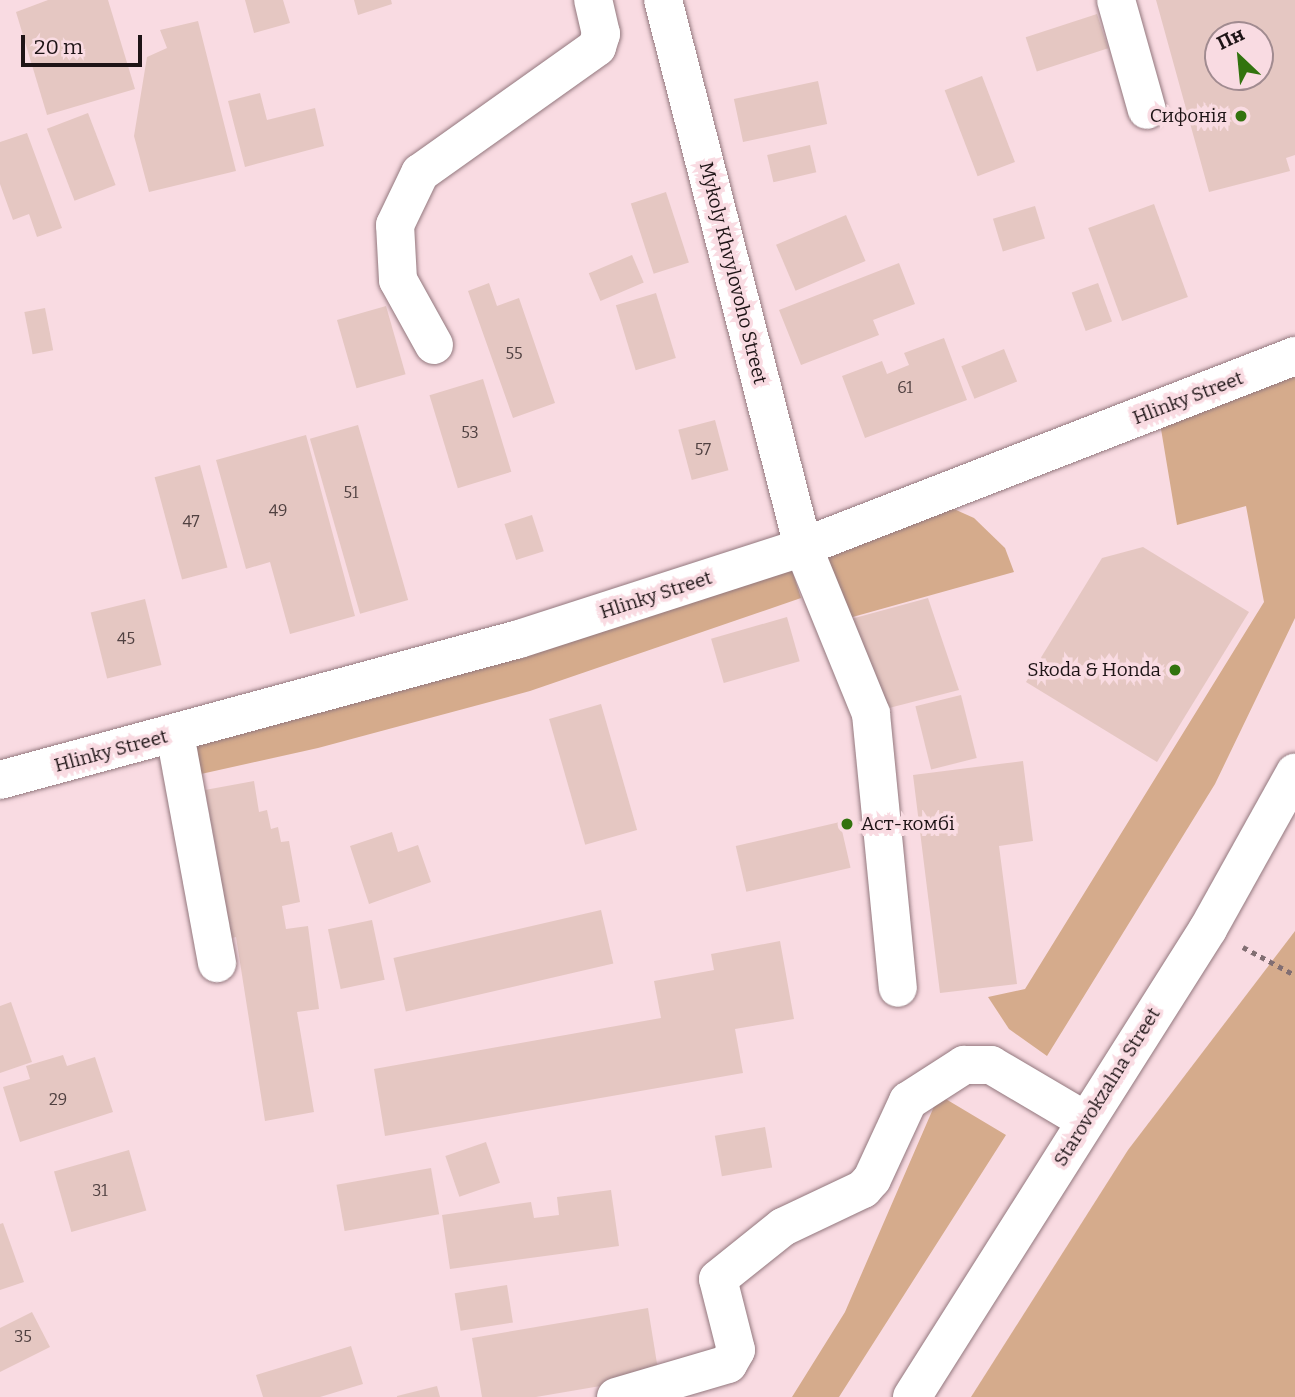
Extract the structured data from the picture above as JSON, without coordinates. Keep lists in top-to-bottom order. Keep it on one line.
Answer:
{"streets":{"street":["Mykoly Khvylovoho Street","Hlinky Street","Starovokzalna Street"]},"crossings":[["Mykoly Khvylovoho Street","Hlinky Street"]],"places":["Сифонія","Skoda & Honda","Аст-комбі"],"house_numbers":["55","61","53","57","51","49","47","45","29","31","35"],"scale_bar":"20 m","north":"top left"}
